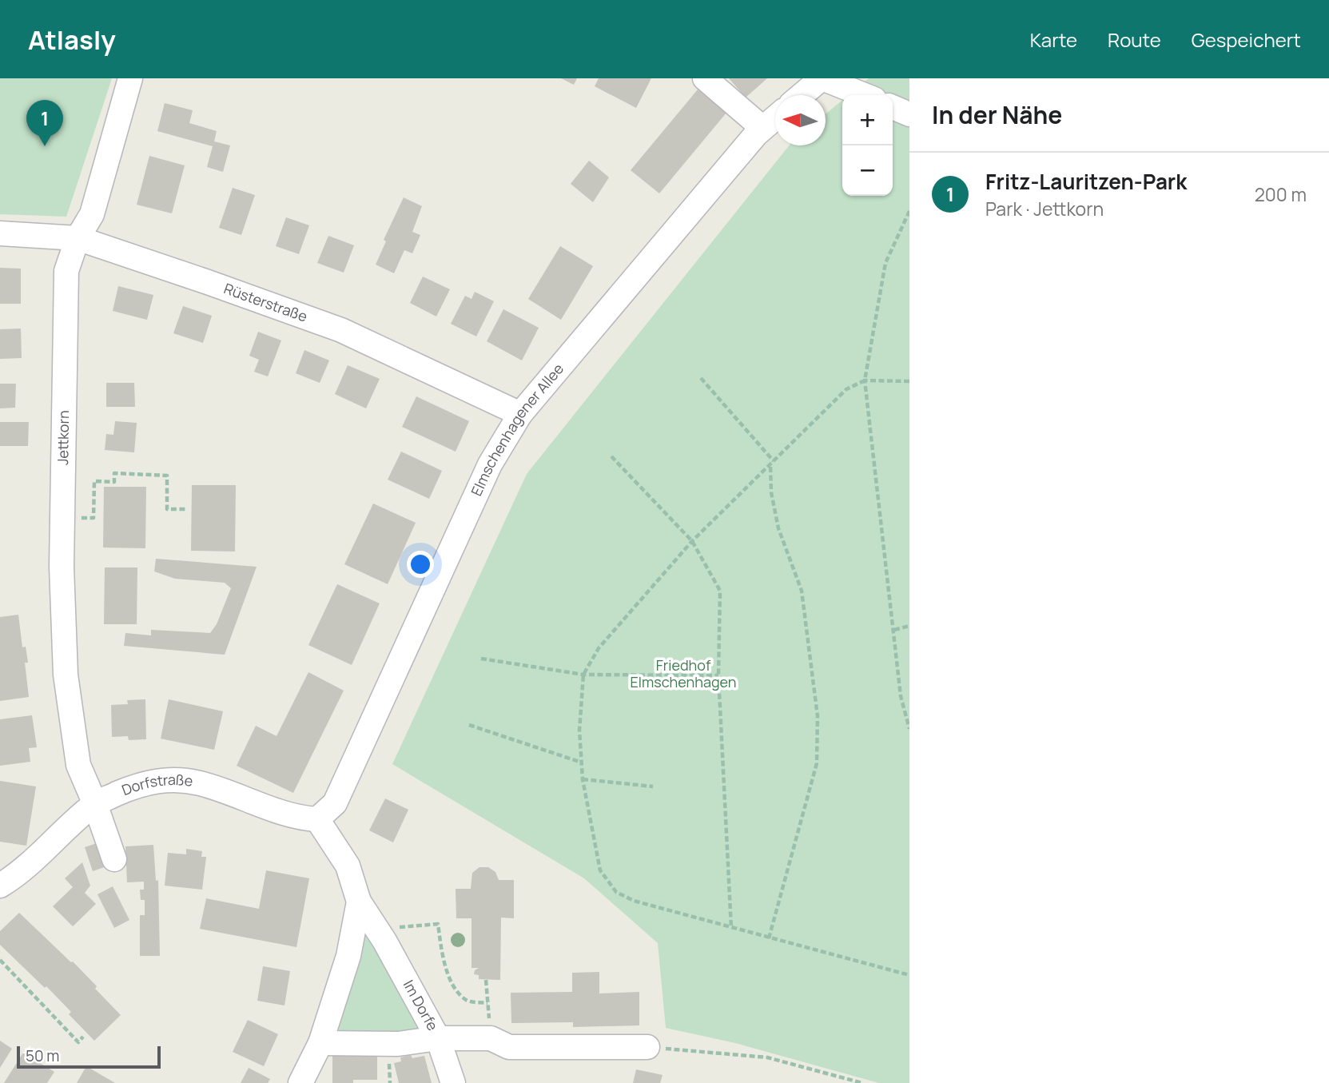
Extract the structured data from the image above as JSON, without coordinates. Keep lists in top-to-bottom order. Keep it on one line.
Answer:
{"streets":{"street":["Rüsterstraße","Elmschenhagener Allee","Jettkorn","Dorfstraße","Im Dorfe"]},"crossings":[["Rüsterstraße","Elmschenhagener Allee"],["Rüsterstraße","Jettkorn"],["Elmschenhagener Allee","Dorfstraße"],["Elmschenhagener Allee","Im Dorfe"],["Jettkorn","Dorfstraße"],["Dorfstraße","Im Dorfe"]],"parks":["Friedhof Elmschenhagen"],"scale_bar":"50 m","north":"left","page":{"header":"Atlasly","nav":["Karte","Route","Gespeichert"],"heading":"In der Nähe","map_buttons":["+","−"],"pins":"1","list":[{"mark":"1","name":"Fritz-Lauritzen-Park","note":"Park · Jettkorn","value":"200 m"}],"scale":"50 m"}}
